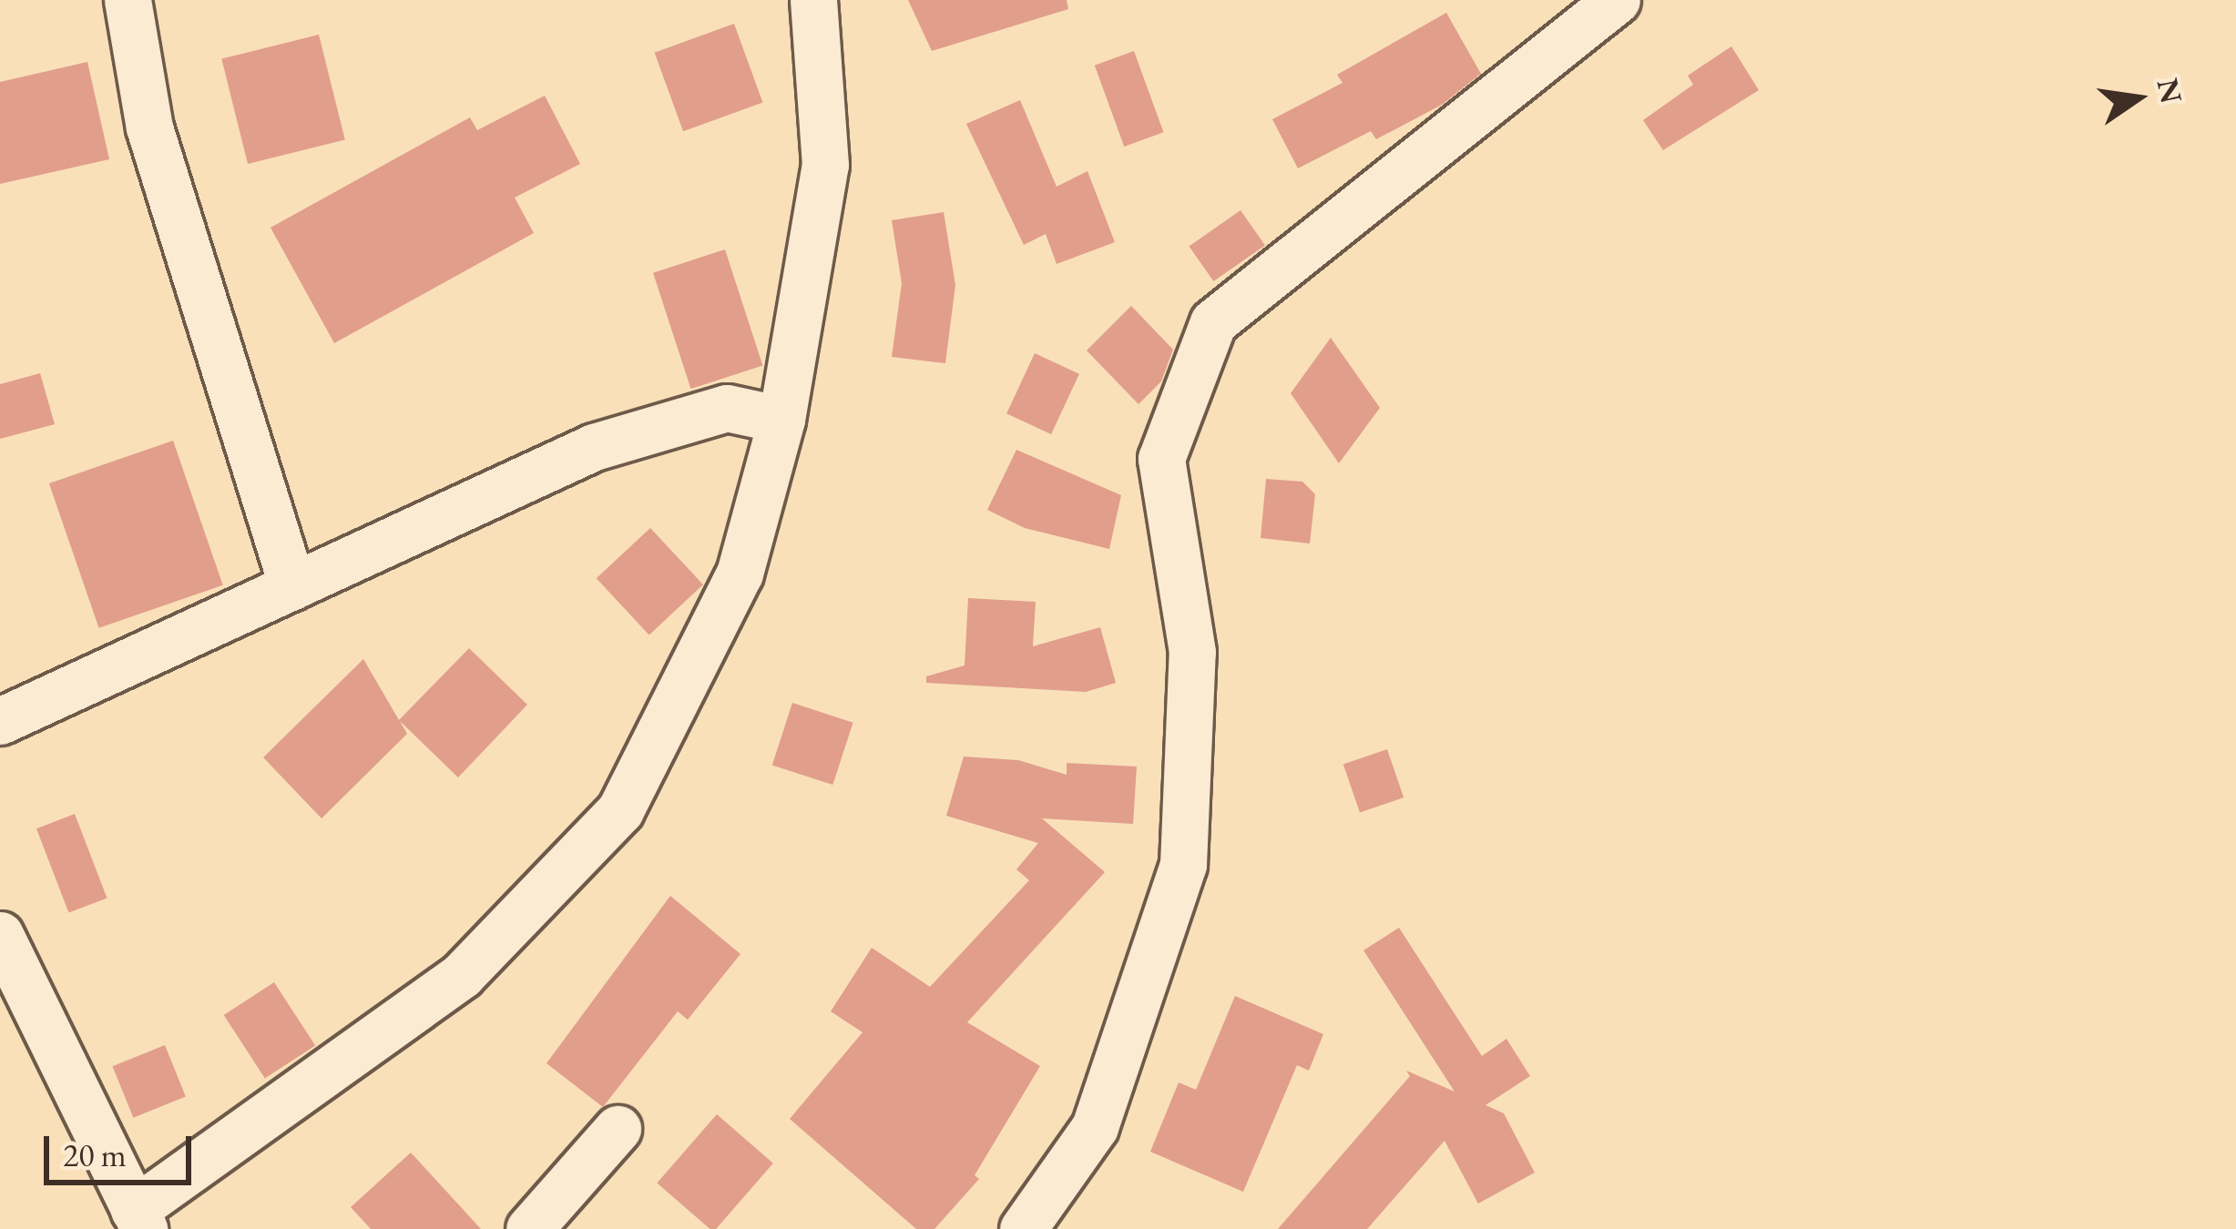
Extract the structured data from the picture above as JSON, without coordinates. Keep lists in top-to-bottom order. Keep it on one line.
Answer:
{"scale_bar":"20 m","north":"right"}
